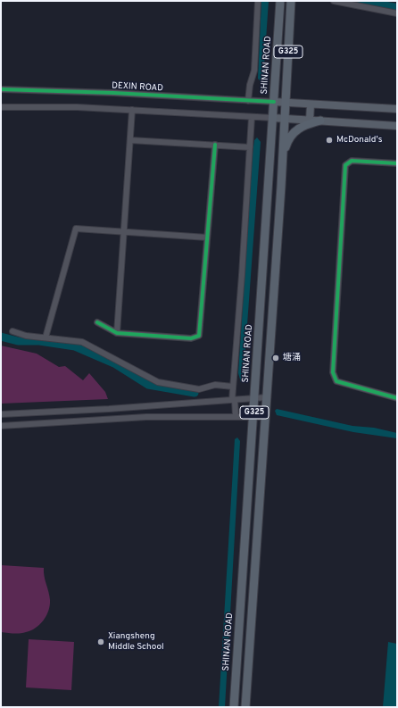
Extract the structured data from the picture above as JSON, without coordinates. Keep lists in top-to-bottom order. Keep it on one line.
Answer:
{"streets":{"highway":["G325","SHINAN ROAD"],"main road":["DEXIN ROAD"]},"crossings":[["G325","DEXIN ROAD"],["SHINAN ROAD","DEXIN ROAD"]],"places":["McDonald's","塘涌","Xiangsheng Middle School"]}
